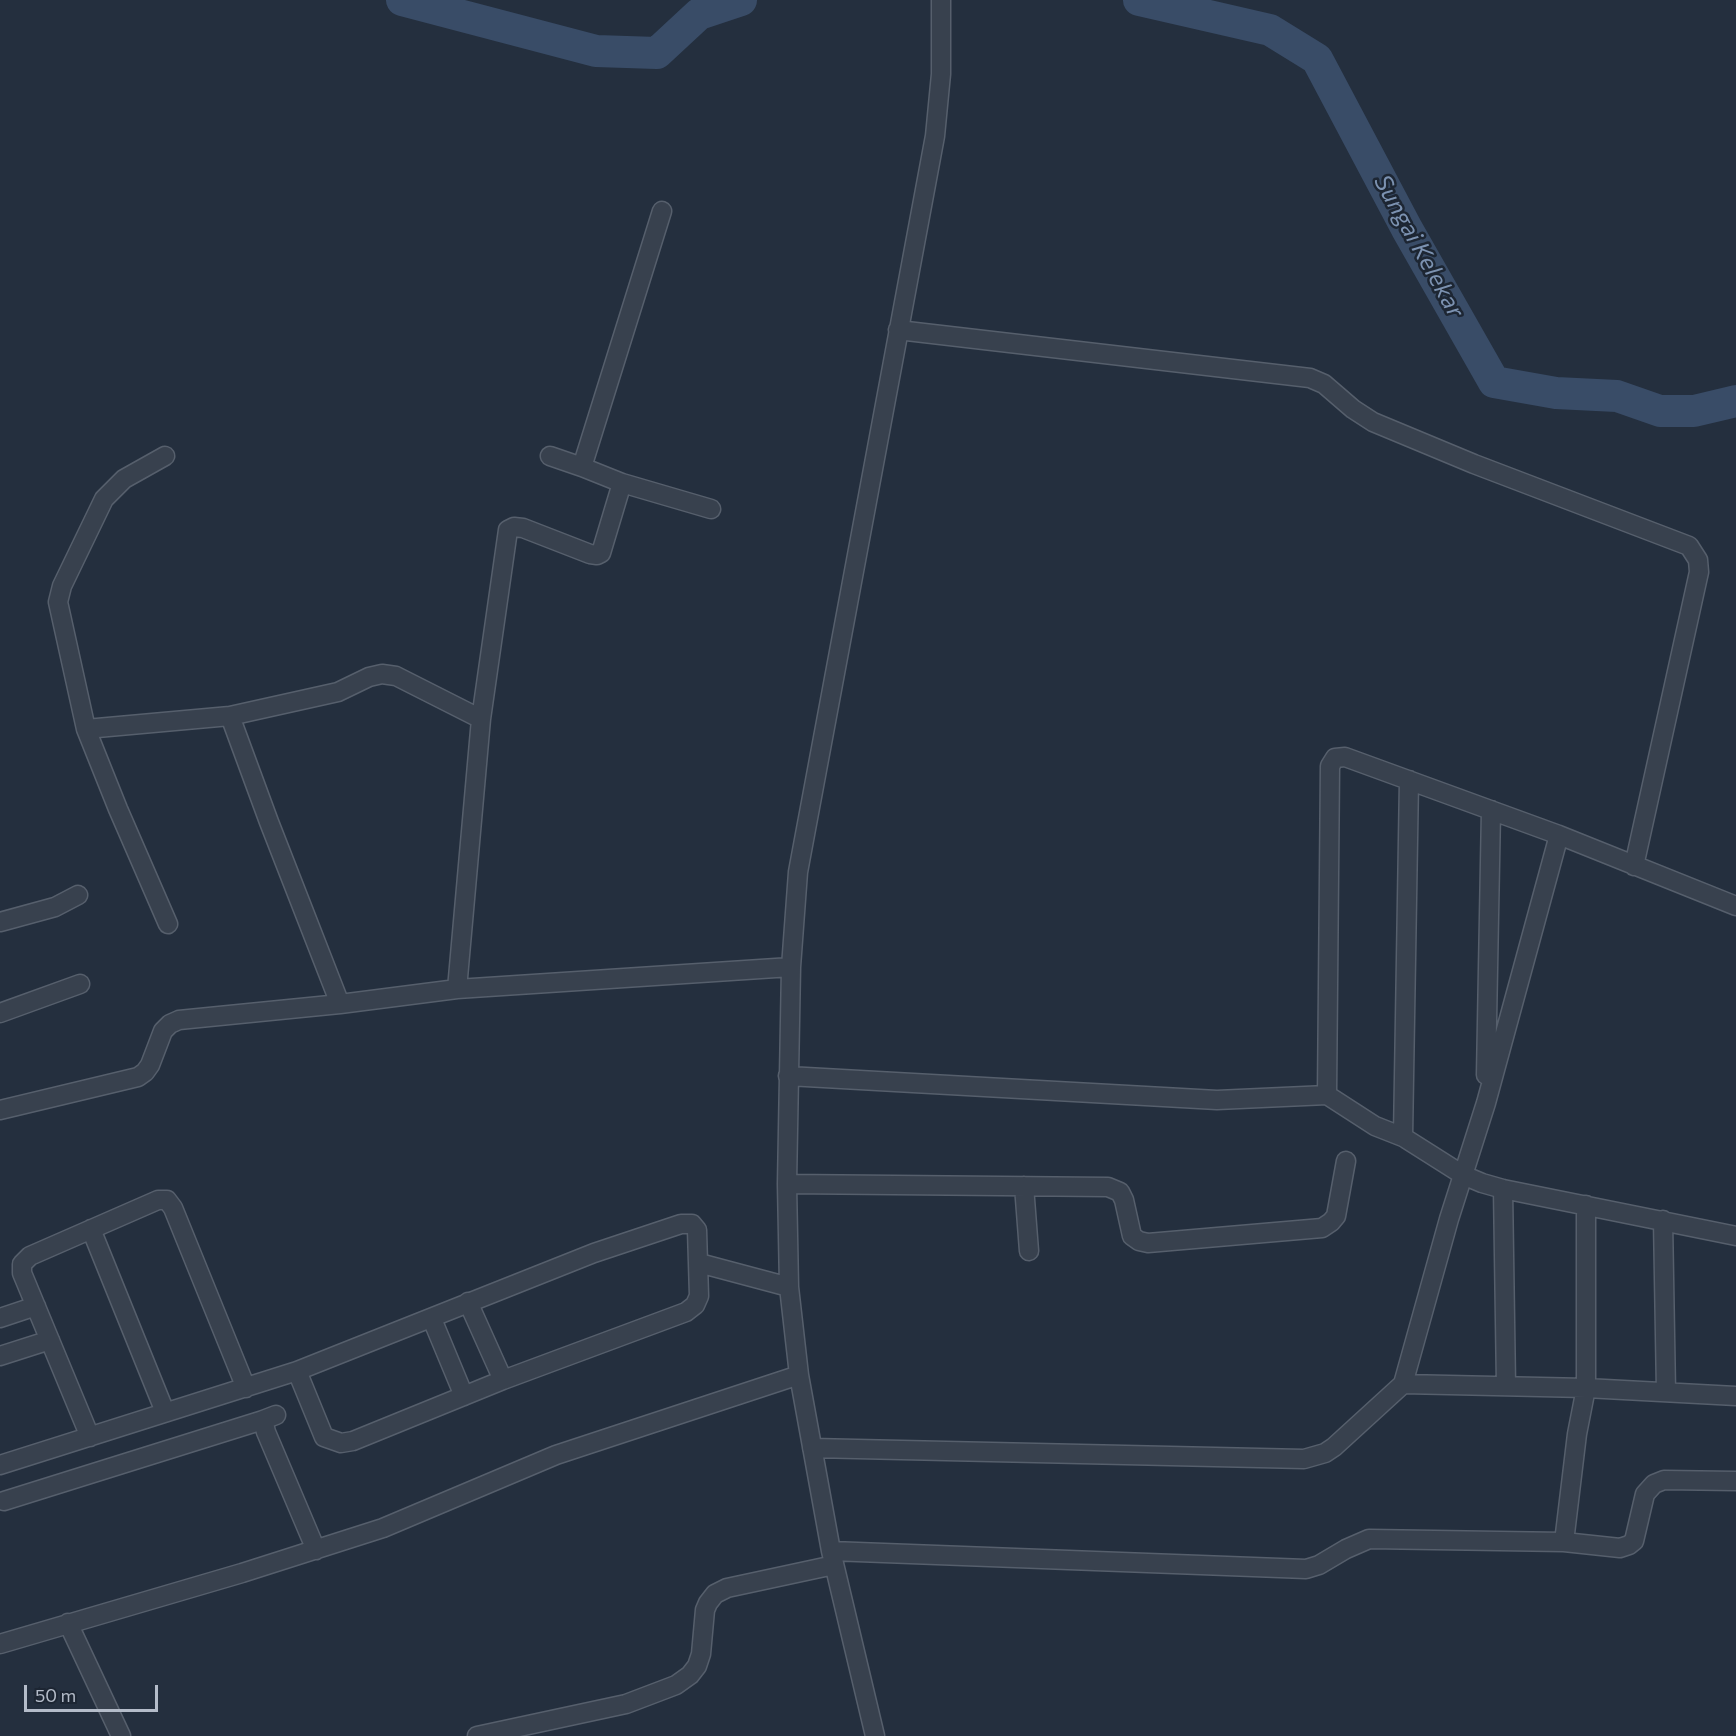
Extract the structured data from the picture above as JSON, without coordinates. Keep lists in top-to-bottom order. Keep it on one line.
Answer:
{"water":["Sungai Kelekar"],"scale_bar":"50 m"}
